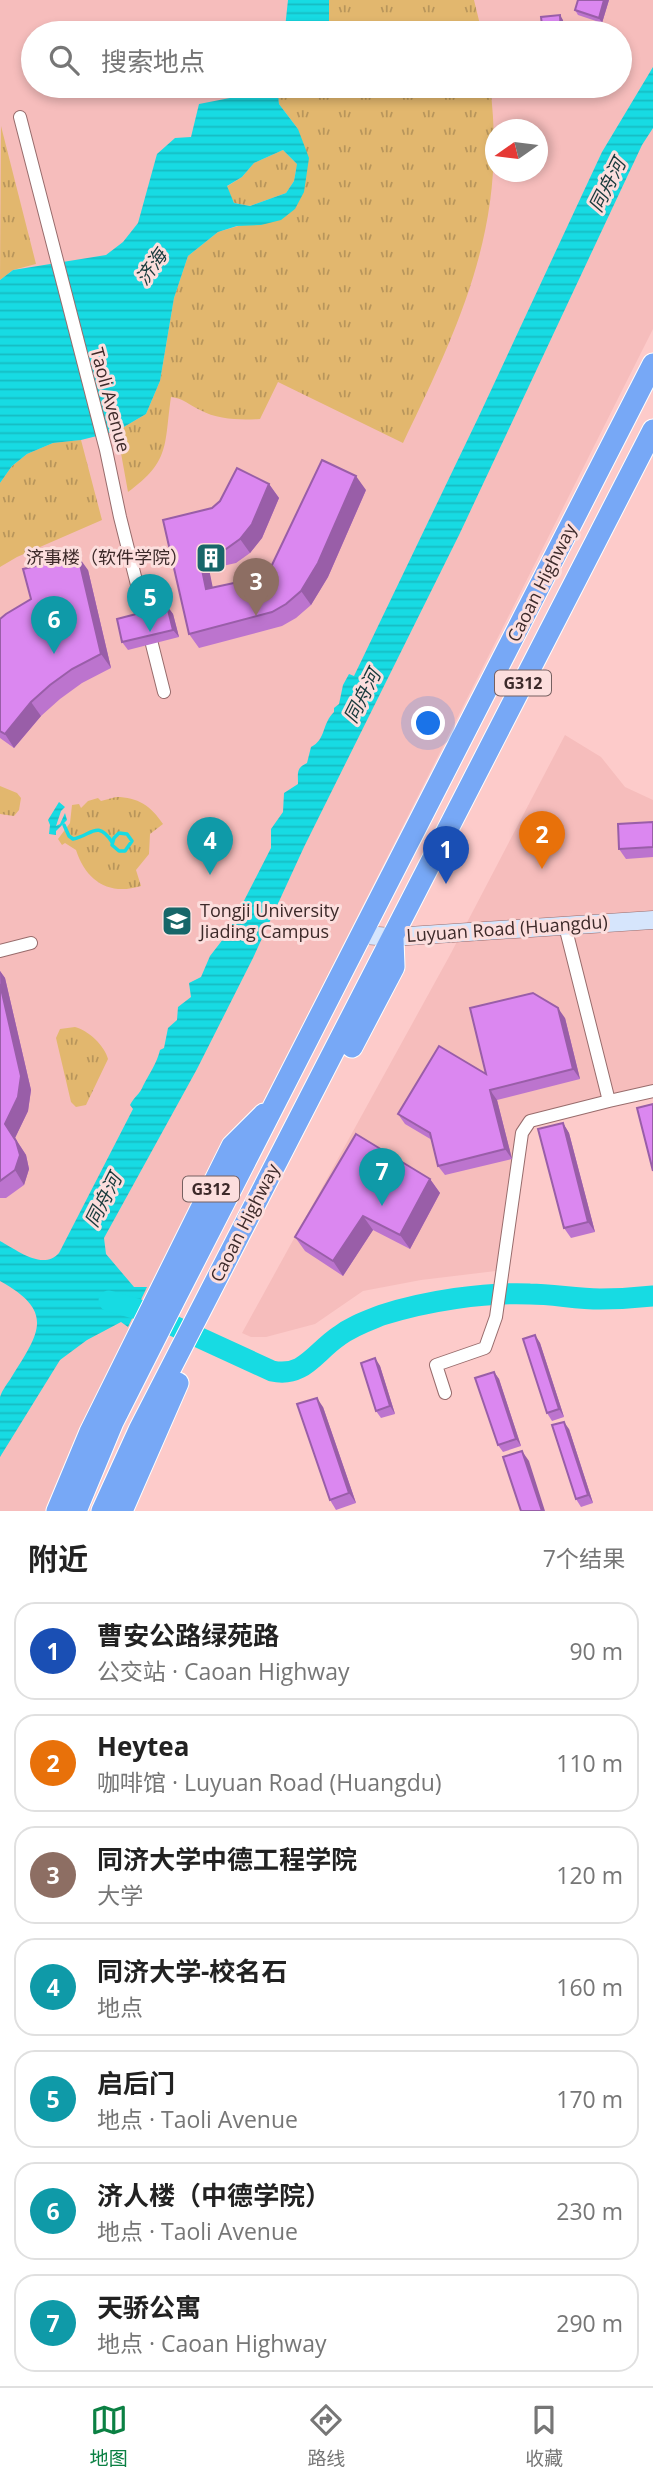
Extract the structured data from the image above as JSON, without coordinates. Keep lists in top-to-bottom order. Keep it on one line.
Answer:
{"streets":{"highway":["Caoan Highway","G312"],"street":["Taoli Avenue","Luyuan Road (Huangdu)"]},"crossings":[["Caoan Highway","Luyuan Road (Huangdu)"]],"water":["同舟河","济海"],"places":{"building":["济事楼（软件学院）"],"school or university":["Tongji University Jiading Campus"]},"north":"left","page":{"search":"搜索地点","pins":["3","5","6","2","4","1","7"],"heading":["附近","7个结果"],"list":[{"mark":"1","name":"曹安公路绿苑路","note":"公交站 · Caoan Highway","value":"90 m"},{"mark":"2","name":"Heytea","note":"咖啡馆 · Luyuan Road (Huangdu)","value":"110 m"},{"mark":"3","name":"同济大学中德工程学院","note":"大学","value":"120 m"},{"mark":"4","name":"同济大学-校名石","note":"地点","value":"160 m"},{"mark":"5","name":"启后门","note":"地点 · Taoli Avenue","value":"170 m"},{"mark":"6","name":"济人楼（中德学院）","note":"地点 · Taoli Avenue","value":"230 m"},{"mark":"7","name":"天骄公寓","note":"地点 · Caoan Highway","value":"290 m"}],"nav":["地图","路线","收藏"]}}
